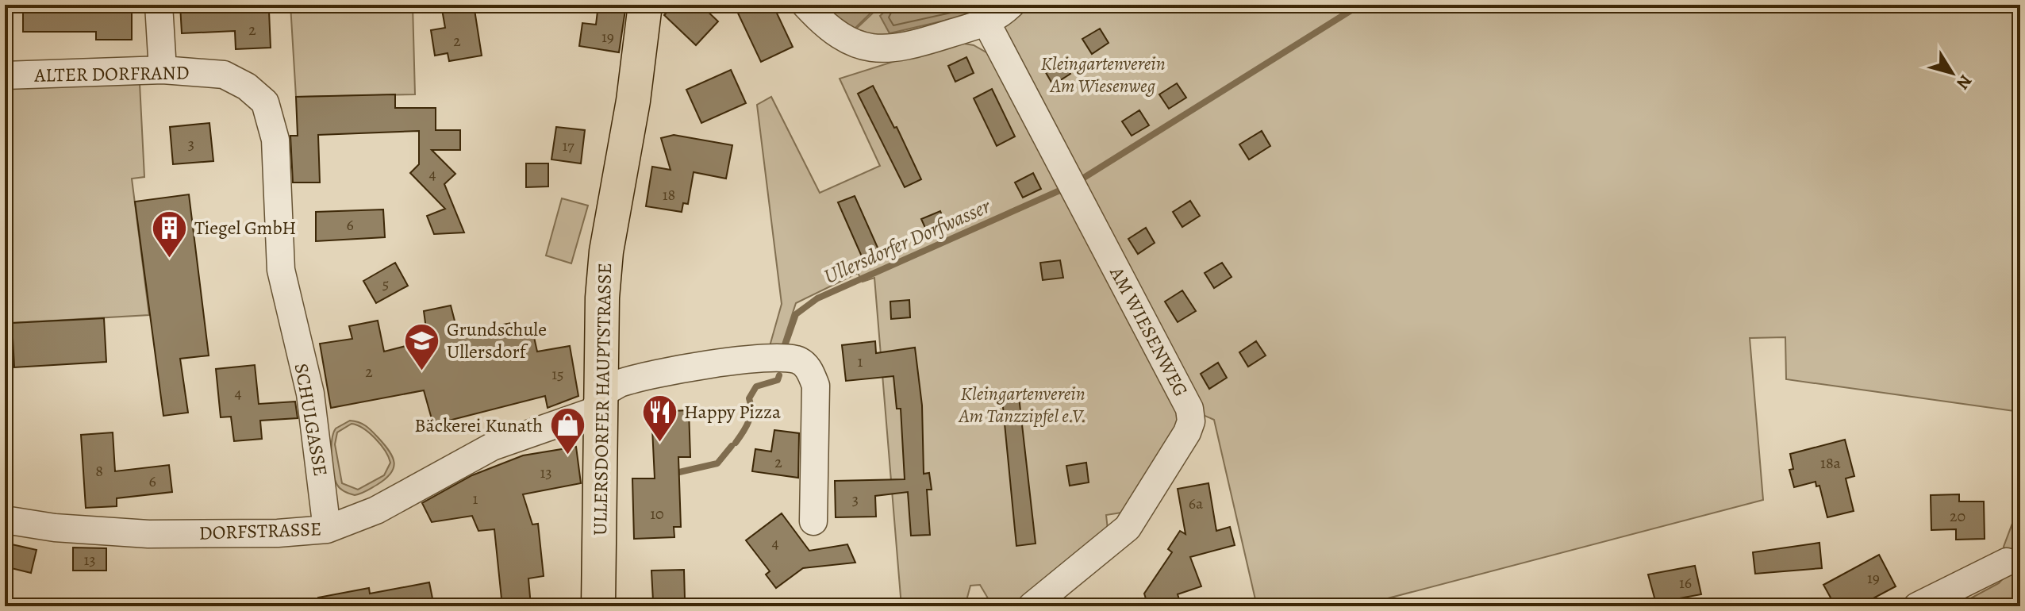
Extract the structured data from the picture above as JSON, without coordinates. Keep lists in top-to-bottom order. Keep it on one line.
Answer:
{"streets":{"main road":["ULLERSDORFER HAUPTSTRASSE"],"street":["ALTER DORFRAND","AM WIESENWEG","SCHULGASSE","DORFSTRASSE"]},"crossings":[["ALTER DORFRAND","SCHULGASSE"],["ULLERSDORFER HAUPTSTRASSE","DORFSTRASSE"],["SCHULGASSE","DORFSTRASSE"]],"water":["Ullersdorfer Dorfwasser"],"parks":["Kleingartenverein Am Wiesenweg","Kleingartenverein Am Tanzzipfel e.V."],"places":{"building":["Tiegel GmbH"],"school or university":["Grundschule Ullersdorf"],"restaurant":["Happy Pizza"],"shop":["Bäckerei Kunath"]},"house_numbers":["2","19","2","3","17","4","18","6","5","1","2","15","4","2","18a","8","13","6","1","3","6a","10","20","4","13","19","16"],"north":"bottom right"}
